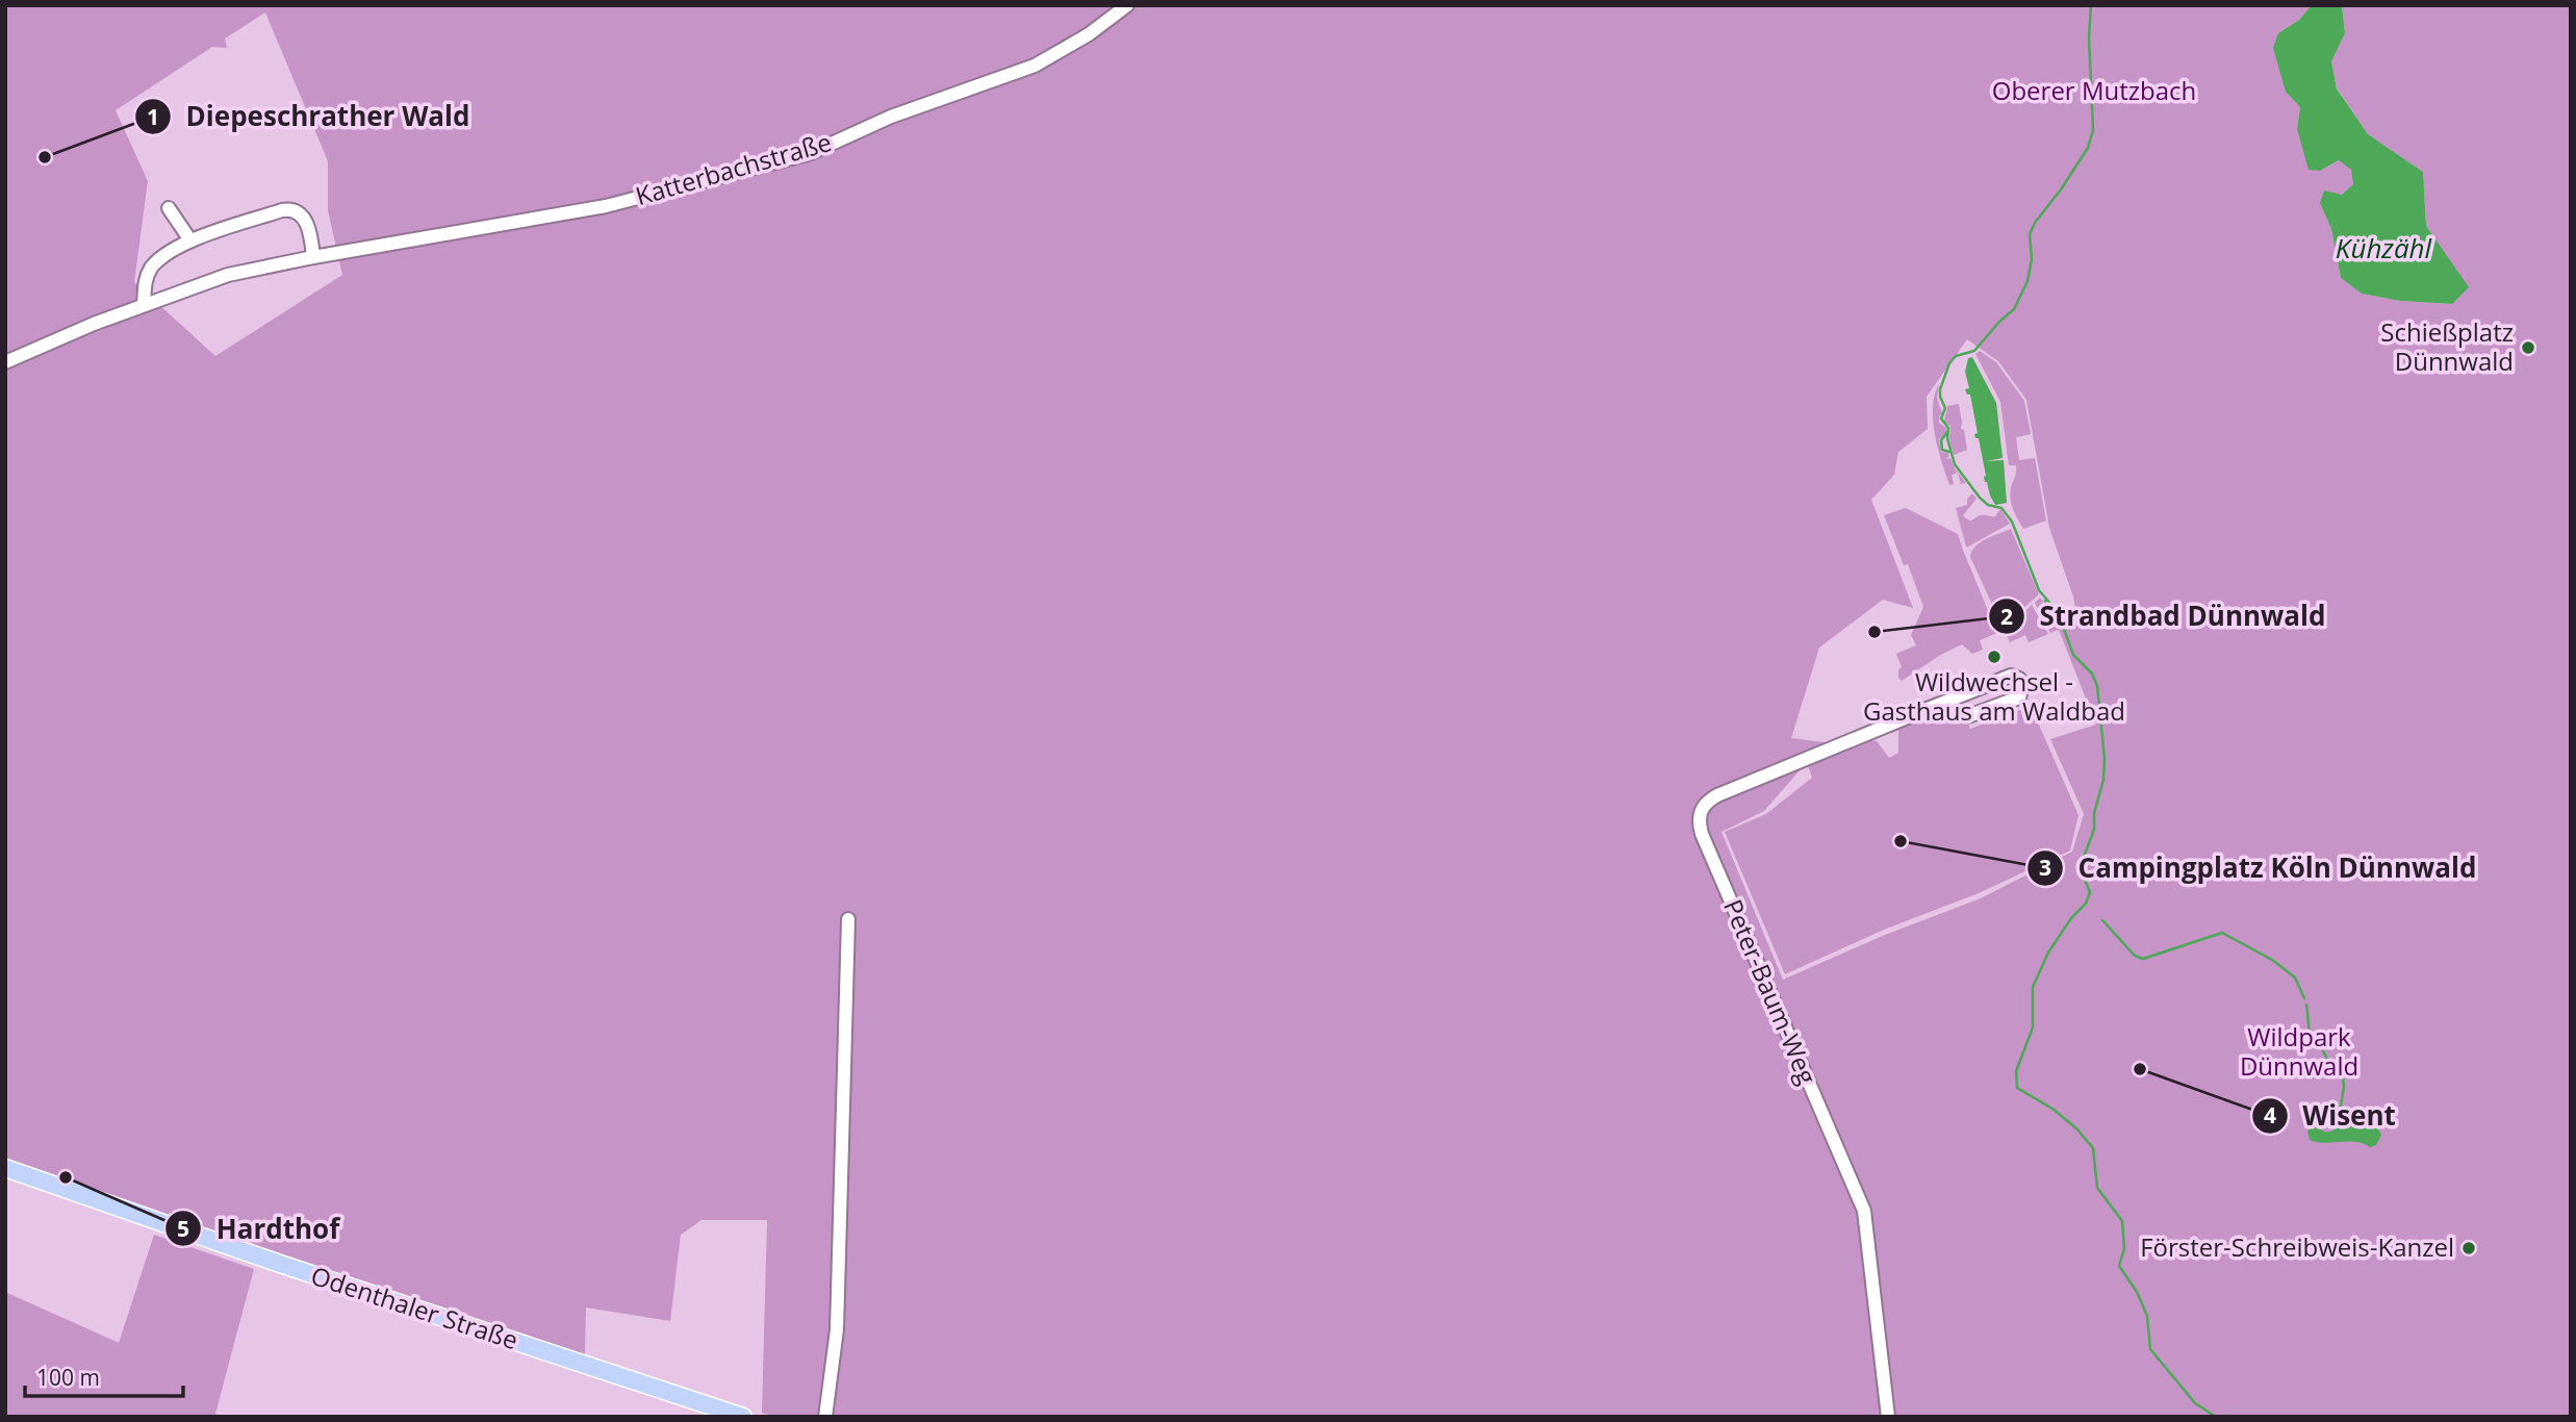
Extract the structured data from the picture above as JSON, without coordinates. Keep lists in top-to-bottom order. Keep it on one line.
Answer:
{"streets":{"main road":["Odenthaler Straße"],"street":["Katterbachstraße","Peter-Baum-Weg"]},"water":["Kühzähl"],"parks":["Oberer Mutzbach","Wildpark Dünnwald"],"places":["Diepeschrather Wald","Schießplatz Dünnwald","Strandbad Dünnwald","Wildwechsel - Gasthaus am Waldbad","Campingplatz Köln Dünnwald","Wisent","Hardthof","Förster-Schreibweis-Kanzel"],"scale_bar":"100 m"}
